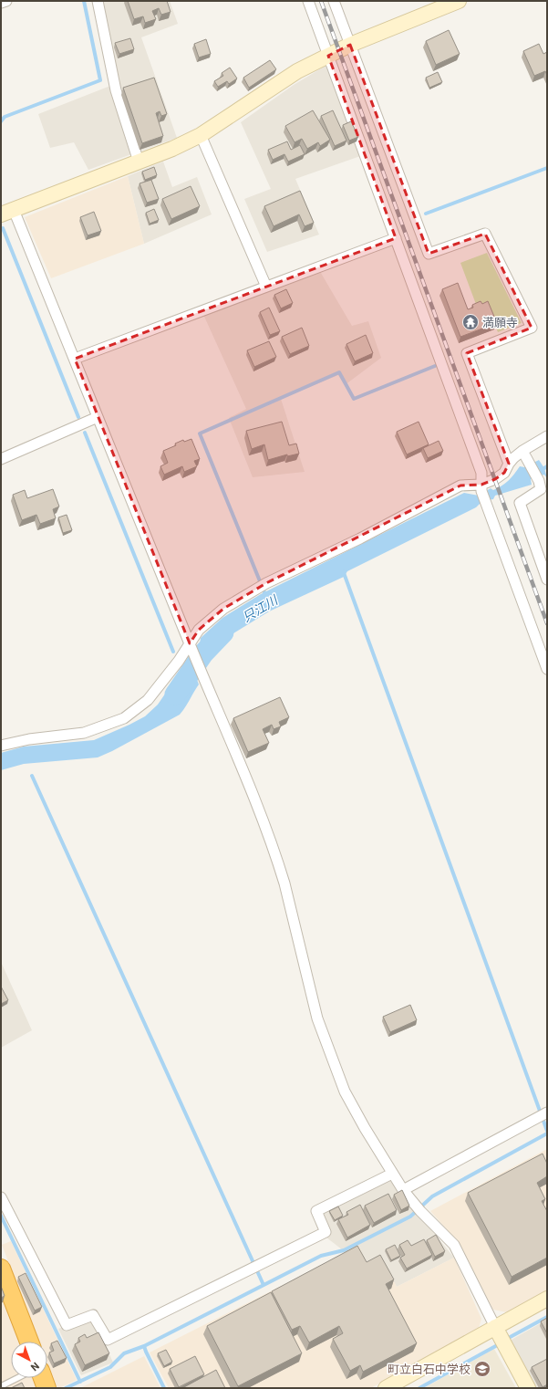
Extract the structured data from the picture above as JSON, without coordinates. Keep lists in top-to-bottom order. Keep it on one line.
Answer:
{"water":["只江川"],"places":{"temple":["満願寺"],"school or university":["町立白石中学校"]},"north":"bottom right"}
